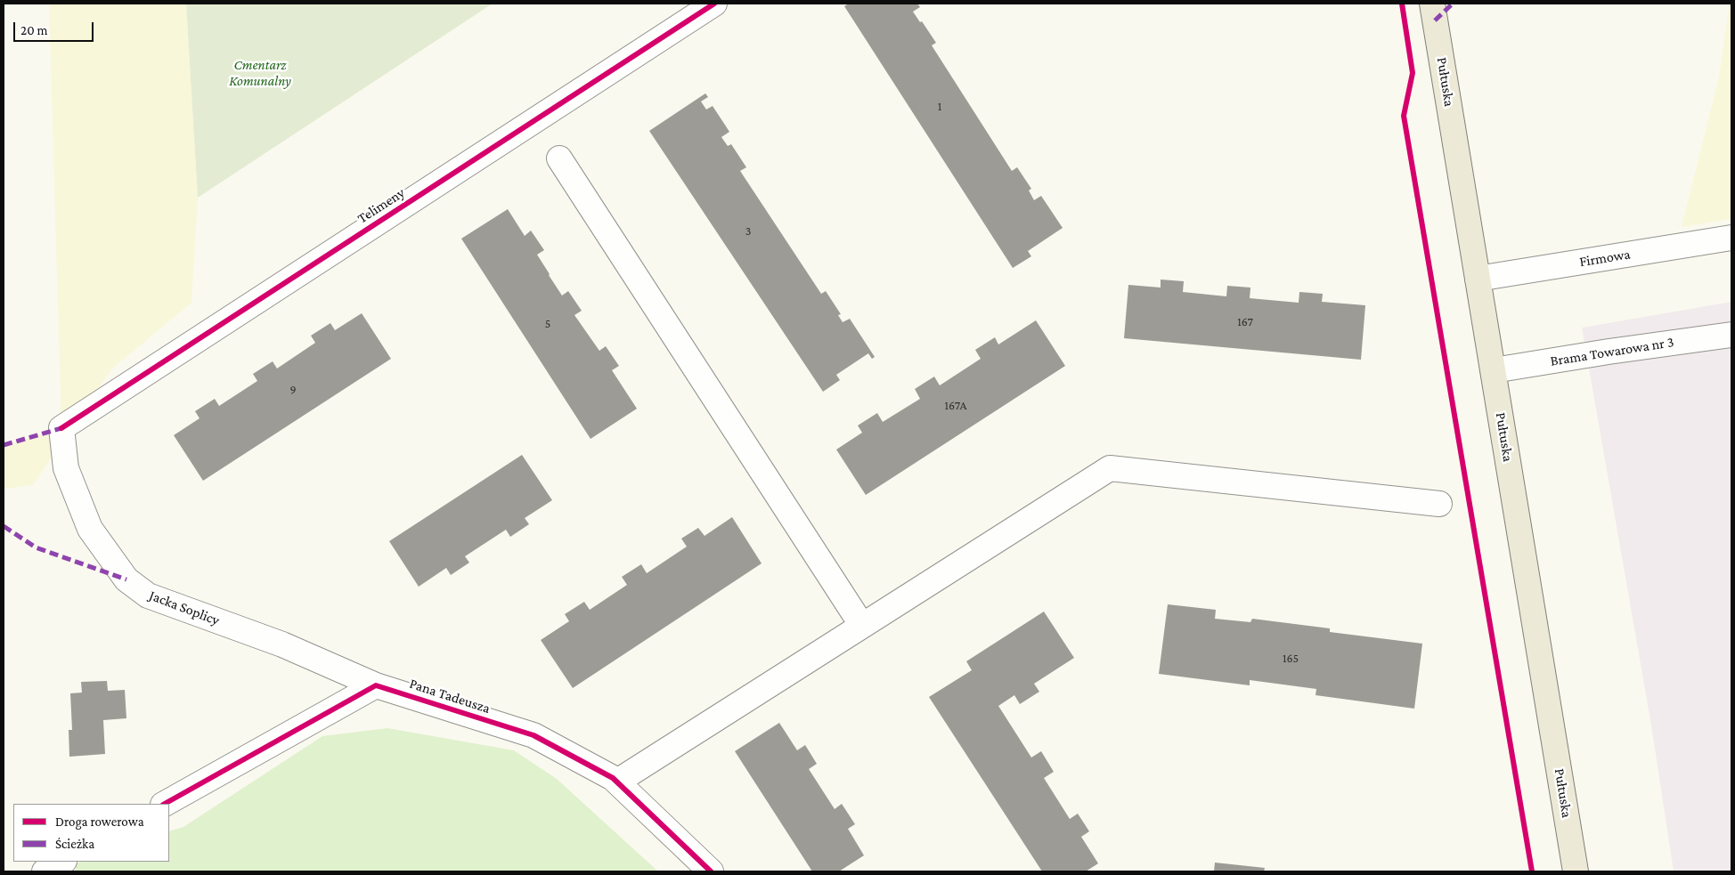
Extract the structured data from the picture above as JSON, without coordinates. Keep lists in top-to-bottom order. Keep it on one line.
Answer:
{"streets":{"main road":["Pułtuska"],"street":["Telimeny","Firmowa","Brama Towarowa nr 3","Jacka Soplicy","Pana Tadeusza"]},"crossings":[["Pułtuska","Firmowa"],["Pułtuska","Brama Towarowa nr 3"],["Telimeny","Jacka Soplicy"],["Jacka Soplicy","Pana Tadeusza"]],"parks":["Cmentarz Komunalny"],"house_numbers":["1","3","167","5","9","167A","165"],"legend":["Droga rowerowa","Ścieżka"],"scale_bar":"20 m"}
